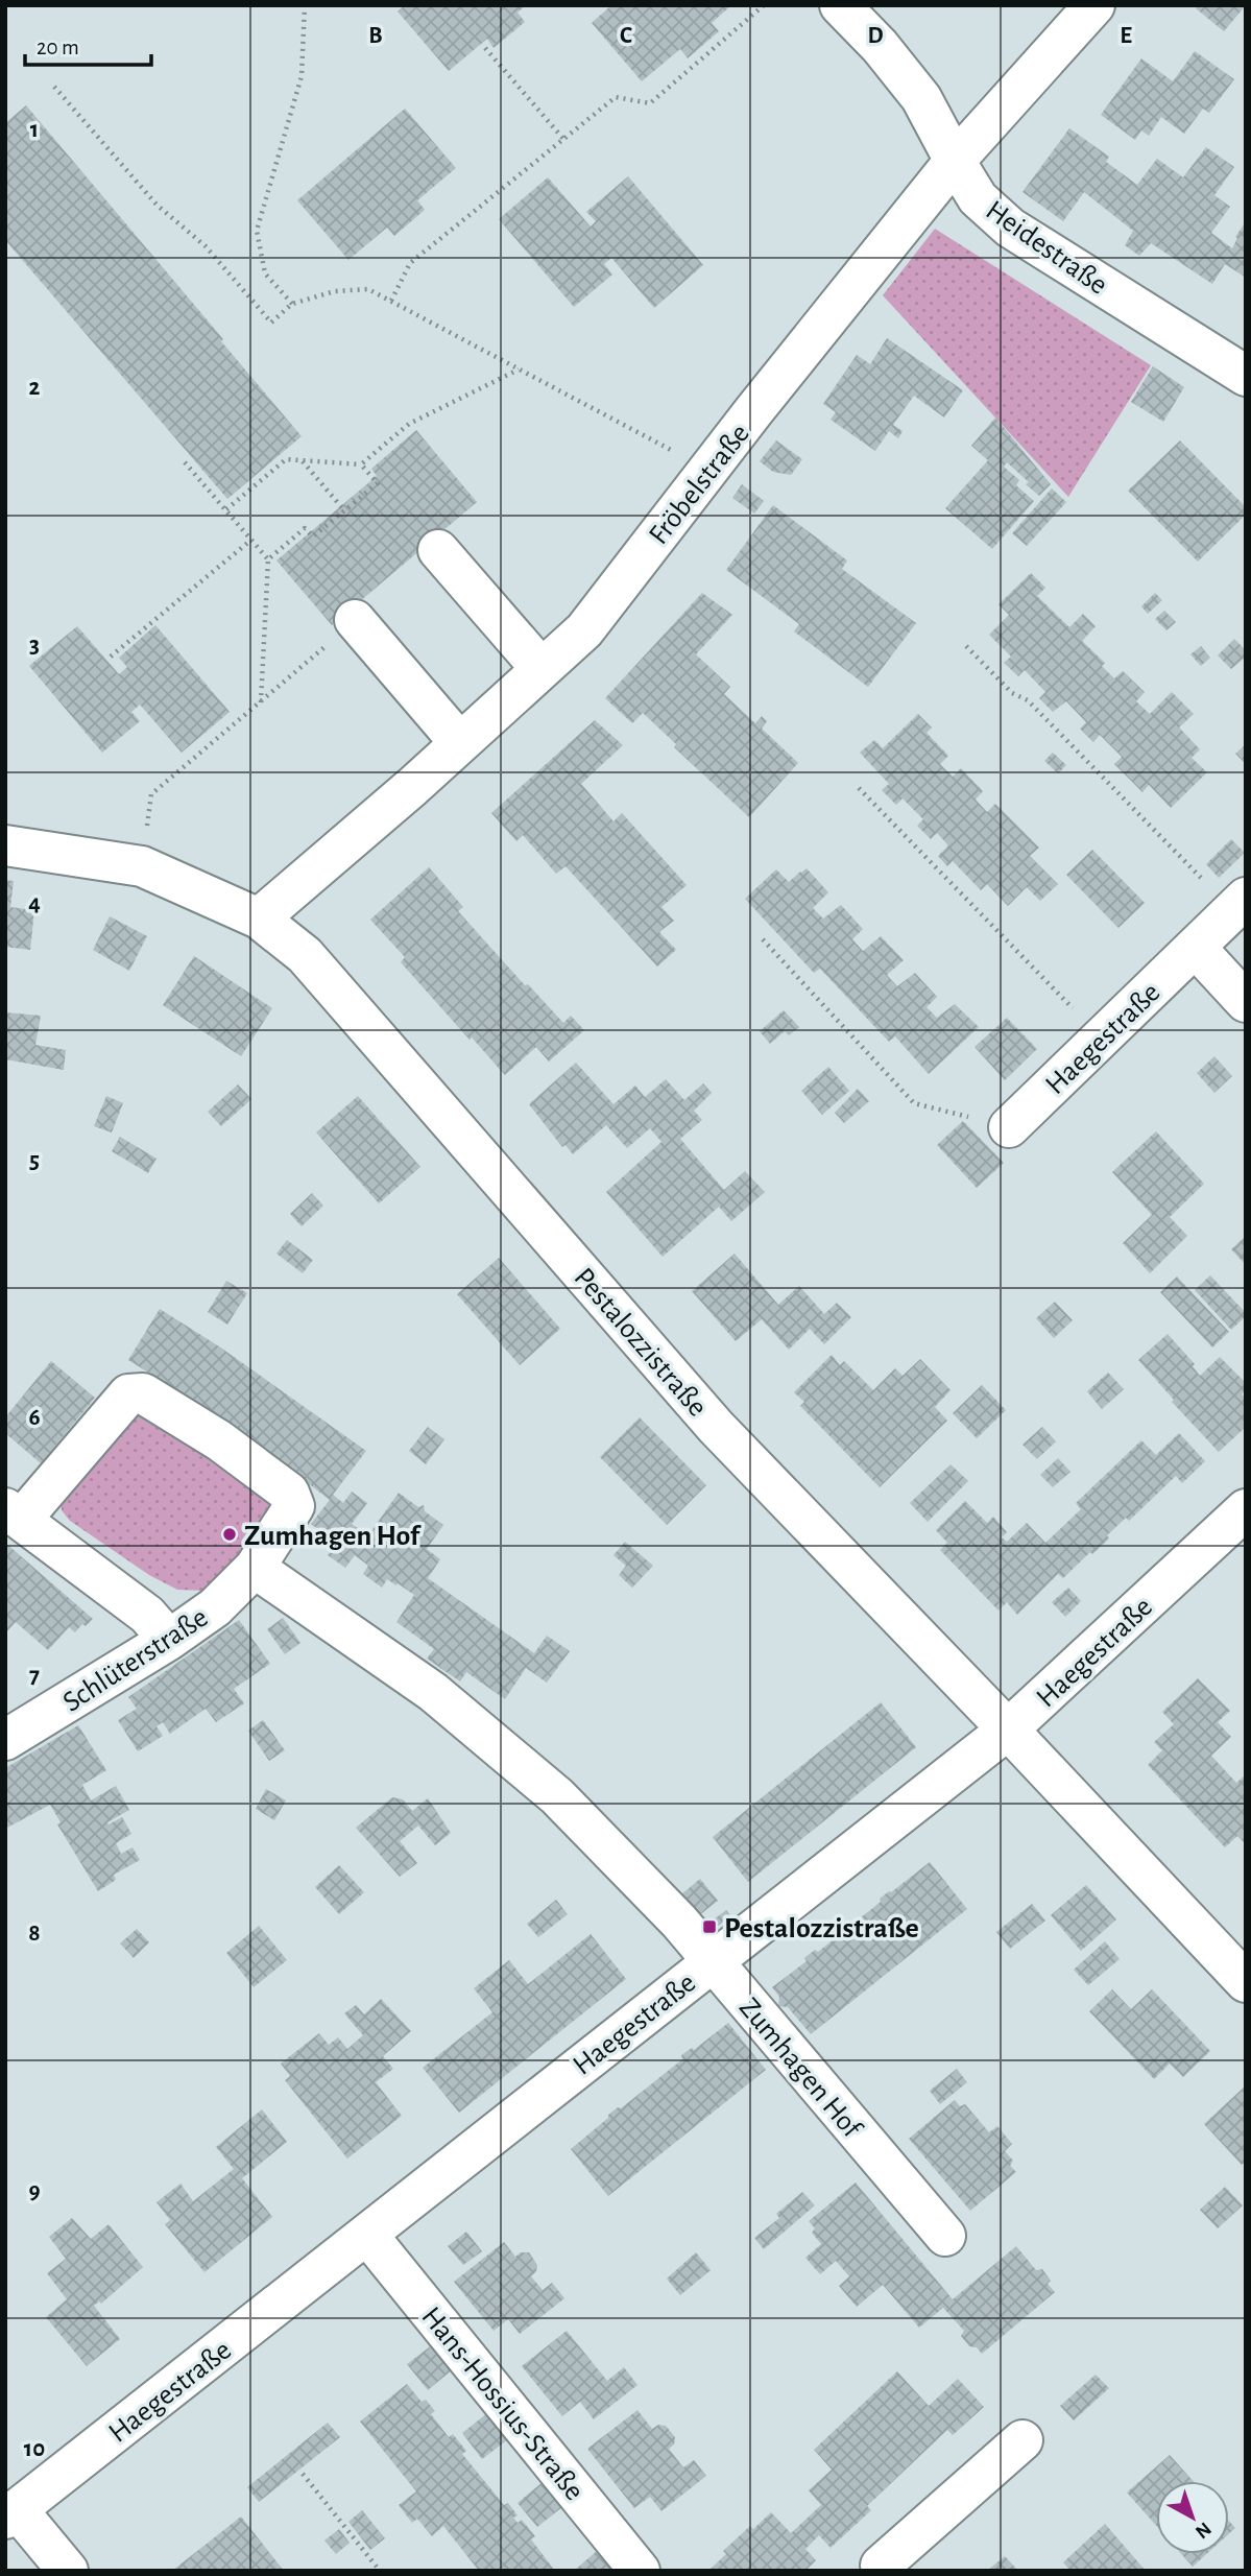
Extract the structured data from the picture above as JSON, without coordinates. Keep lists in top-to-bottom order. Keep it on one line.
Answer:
{"streets":{"street":["Heidestraße","Fröbelstraße","Haegestraße","Pestalozzistraße","Schlüterstraße","Zumhagen Hof","Hans-Hossius-Straße"]},"crossings":[["Heidestraße","Fröbelstraße"],["Fröbelstraße","Pestalozzistraße"],["Haegestraße","Pestalozzistraße"],["Haegestraße","Zumhagen Hof"],["Haegestraße","Hans-Hossius-Straße"],["Schlüterstraße","Zumhagen Hof"]],"places":{"other":["Zumhagen Hof"],"transit":["Pestalozzistraße"]},"scale_bar":"20 m","north":"bottom right","grid":{"columns":["B","C","D","E"],"rows":["1","2","3","4","5","6","7","8","9","10"]}}
